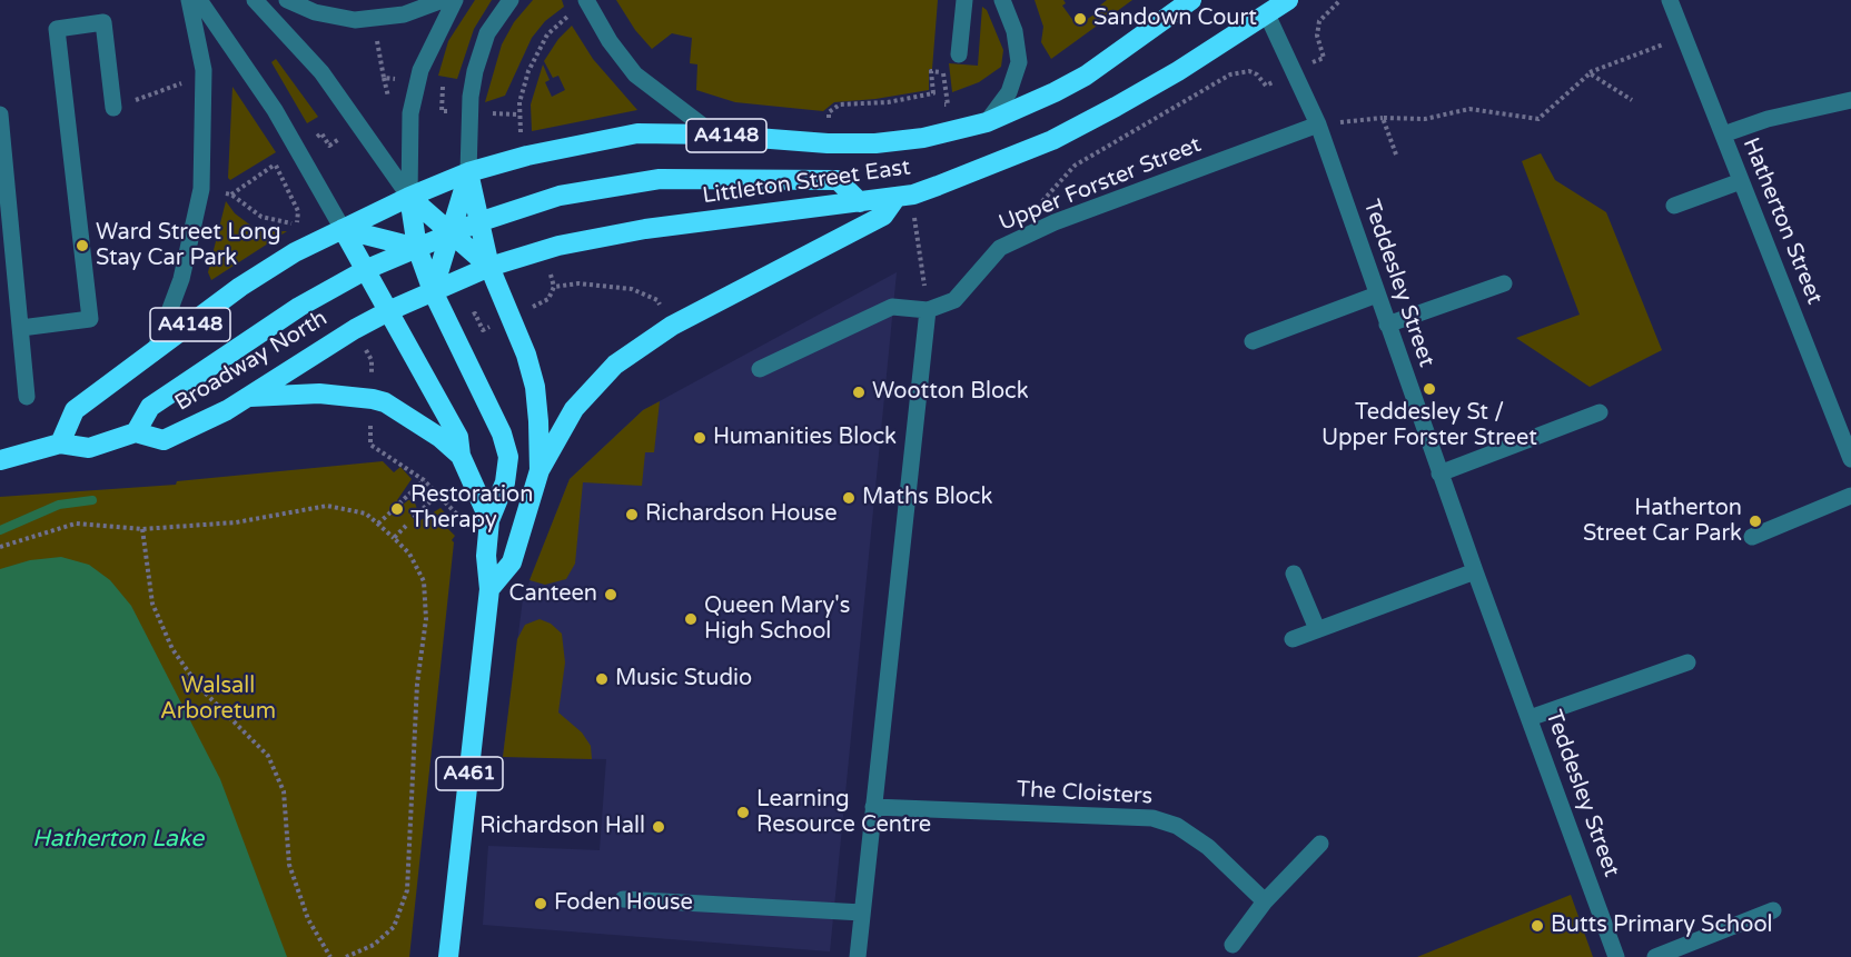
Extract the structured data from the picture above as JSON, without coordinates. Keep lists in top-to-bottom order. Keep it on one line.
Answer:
{"streets":{"highway":["A4148","Littleton Street East","Broadway North","A461"],"street":["Upper Forster Street","Hatherton Street","Teddesley Street","The Cloisters"]},"crossings":[["A4148","Littleton Street East"],["A4148","Broadway North"],["Littleton Street East","Teddesley Street"],["Littleton Street East","Broadway North"],["Upper Forster Street","Teddesley Street"]],"water":["Hatherton Lake"],"parks":["Walsall Arboretum"],"places":["Sandown Court","Ward Street Long Stay Car Park","Teddesley St / Upper Forster Street","Wootton Block","Humanities Block","Maths Block","Restoration Therapy","Richardson House","Hatherton Street Car Park","Canteen","Queen Mary's High School","Music Studio","Learning Resource Centre","Richardson Hall","Foden House","Butts Primary School"]}
